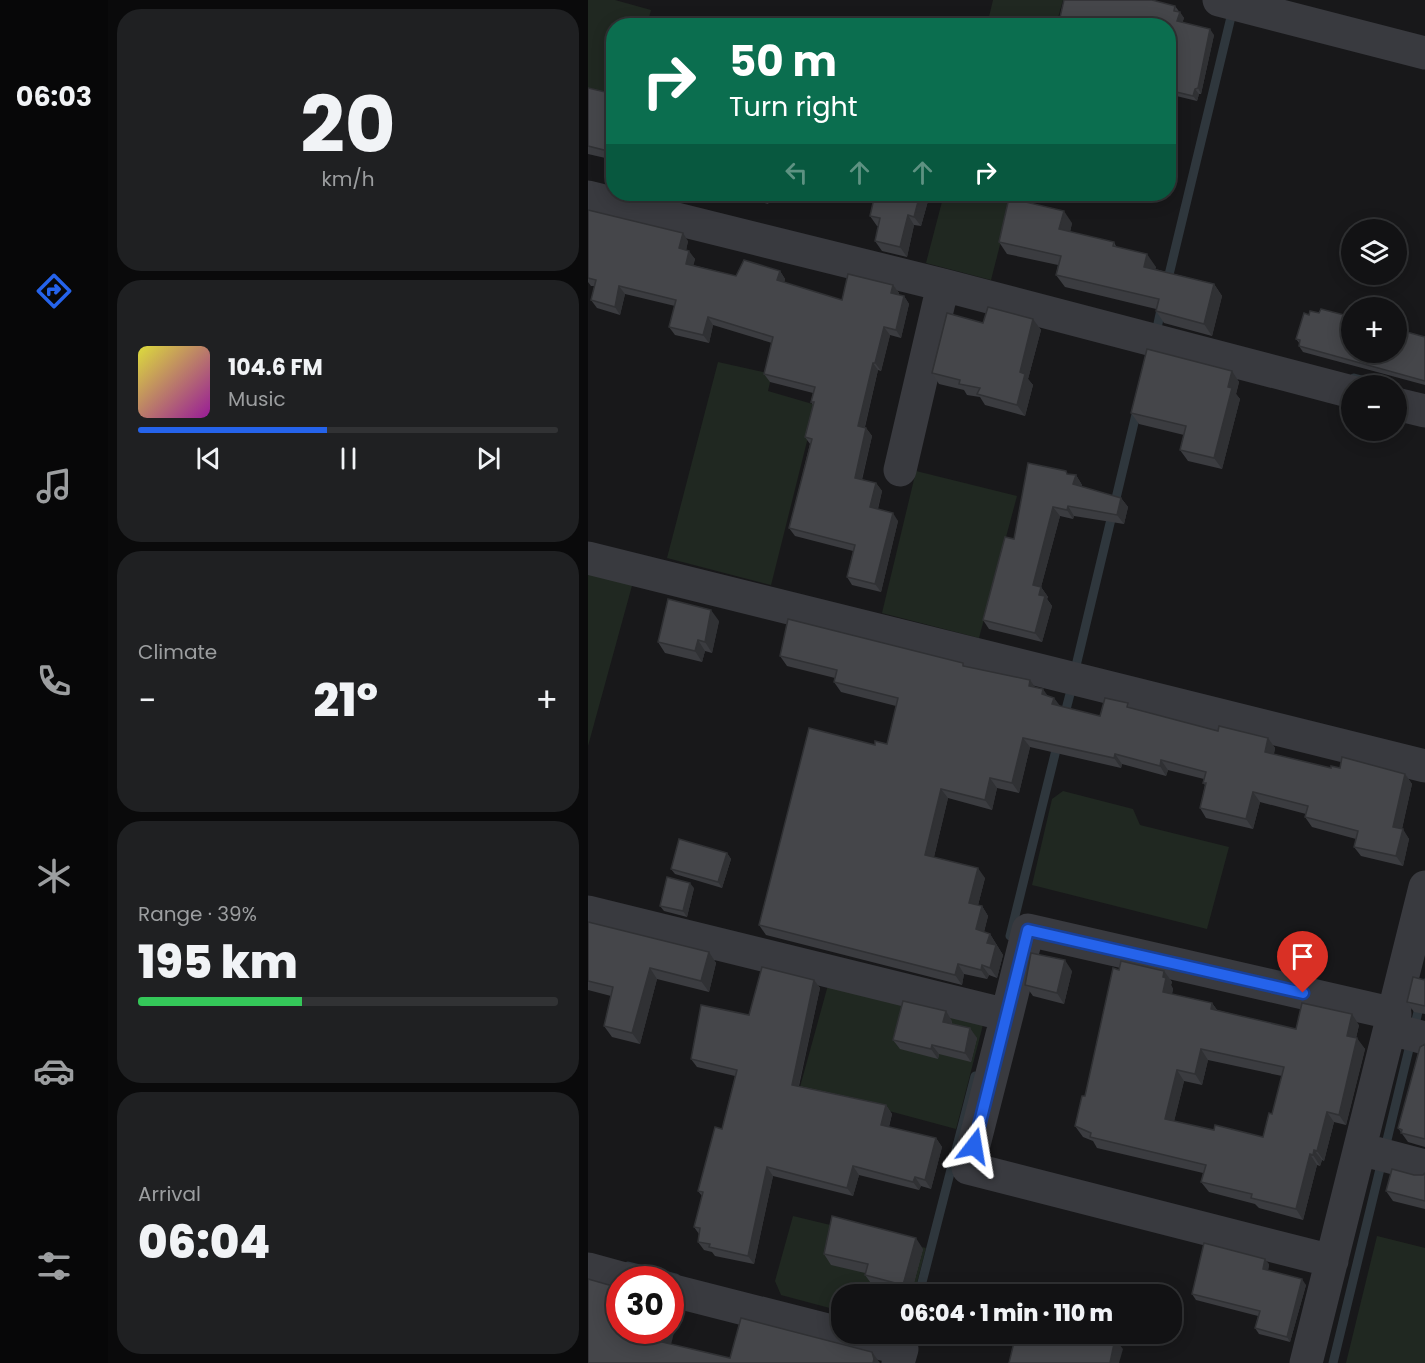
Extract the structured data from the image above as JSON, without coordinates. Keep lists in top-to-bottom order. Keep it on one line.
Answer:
{"page":{"tabs":"06:03","tile":[["20","km/h"],"Climate",["Range · 39%","195 km"],["Arrival","06:04"]],"turn":["50 m","Turn right"],"map_buttons":["+","−"],"song":["104.6 FM","Music"],"heat":["−","21°","+"],"limit":"30","trip":"06:04 · 1 min · 110 m"}}
